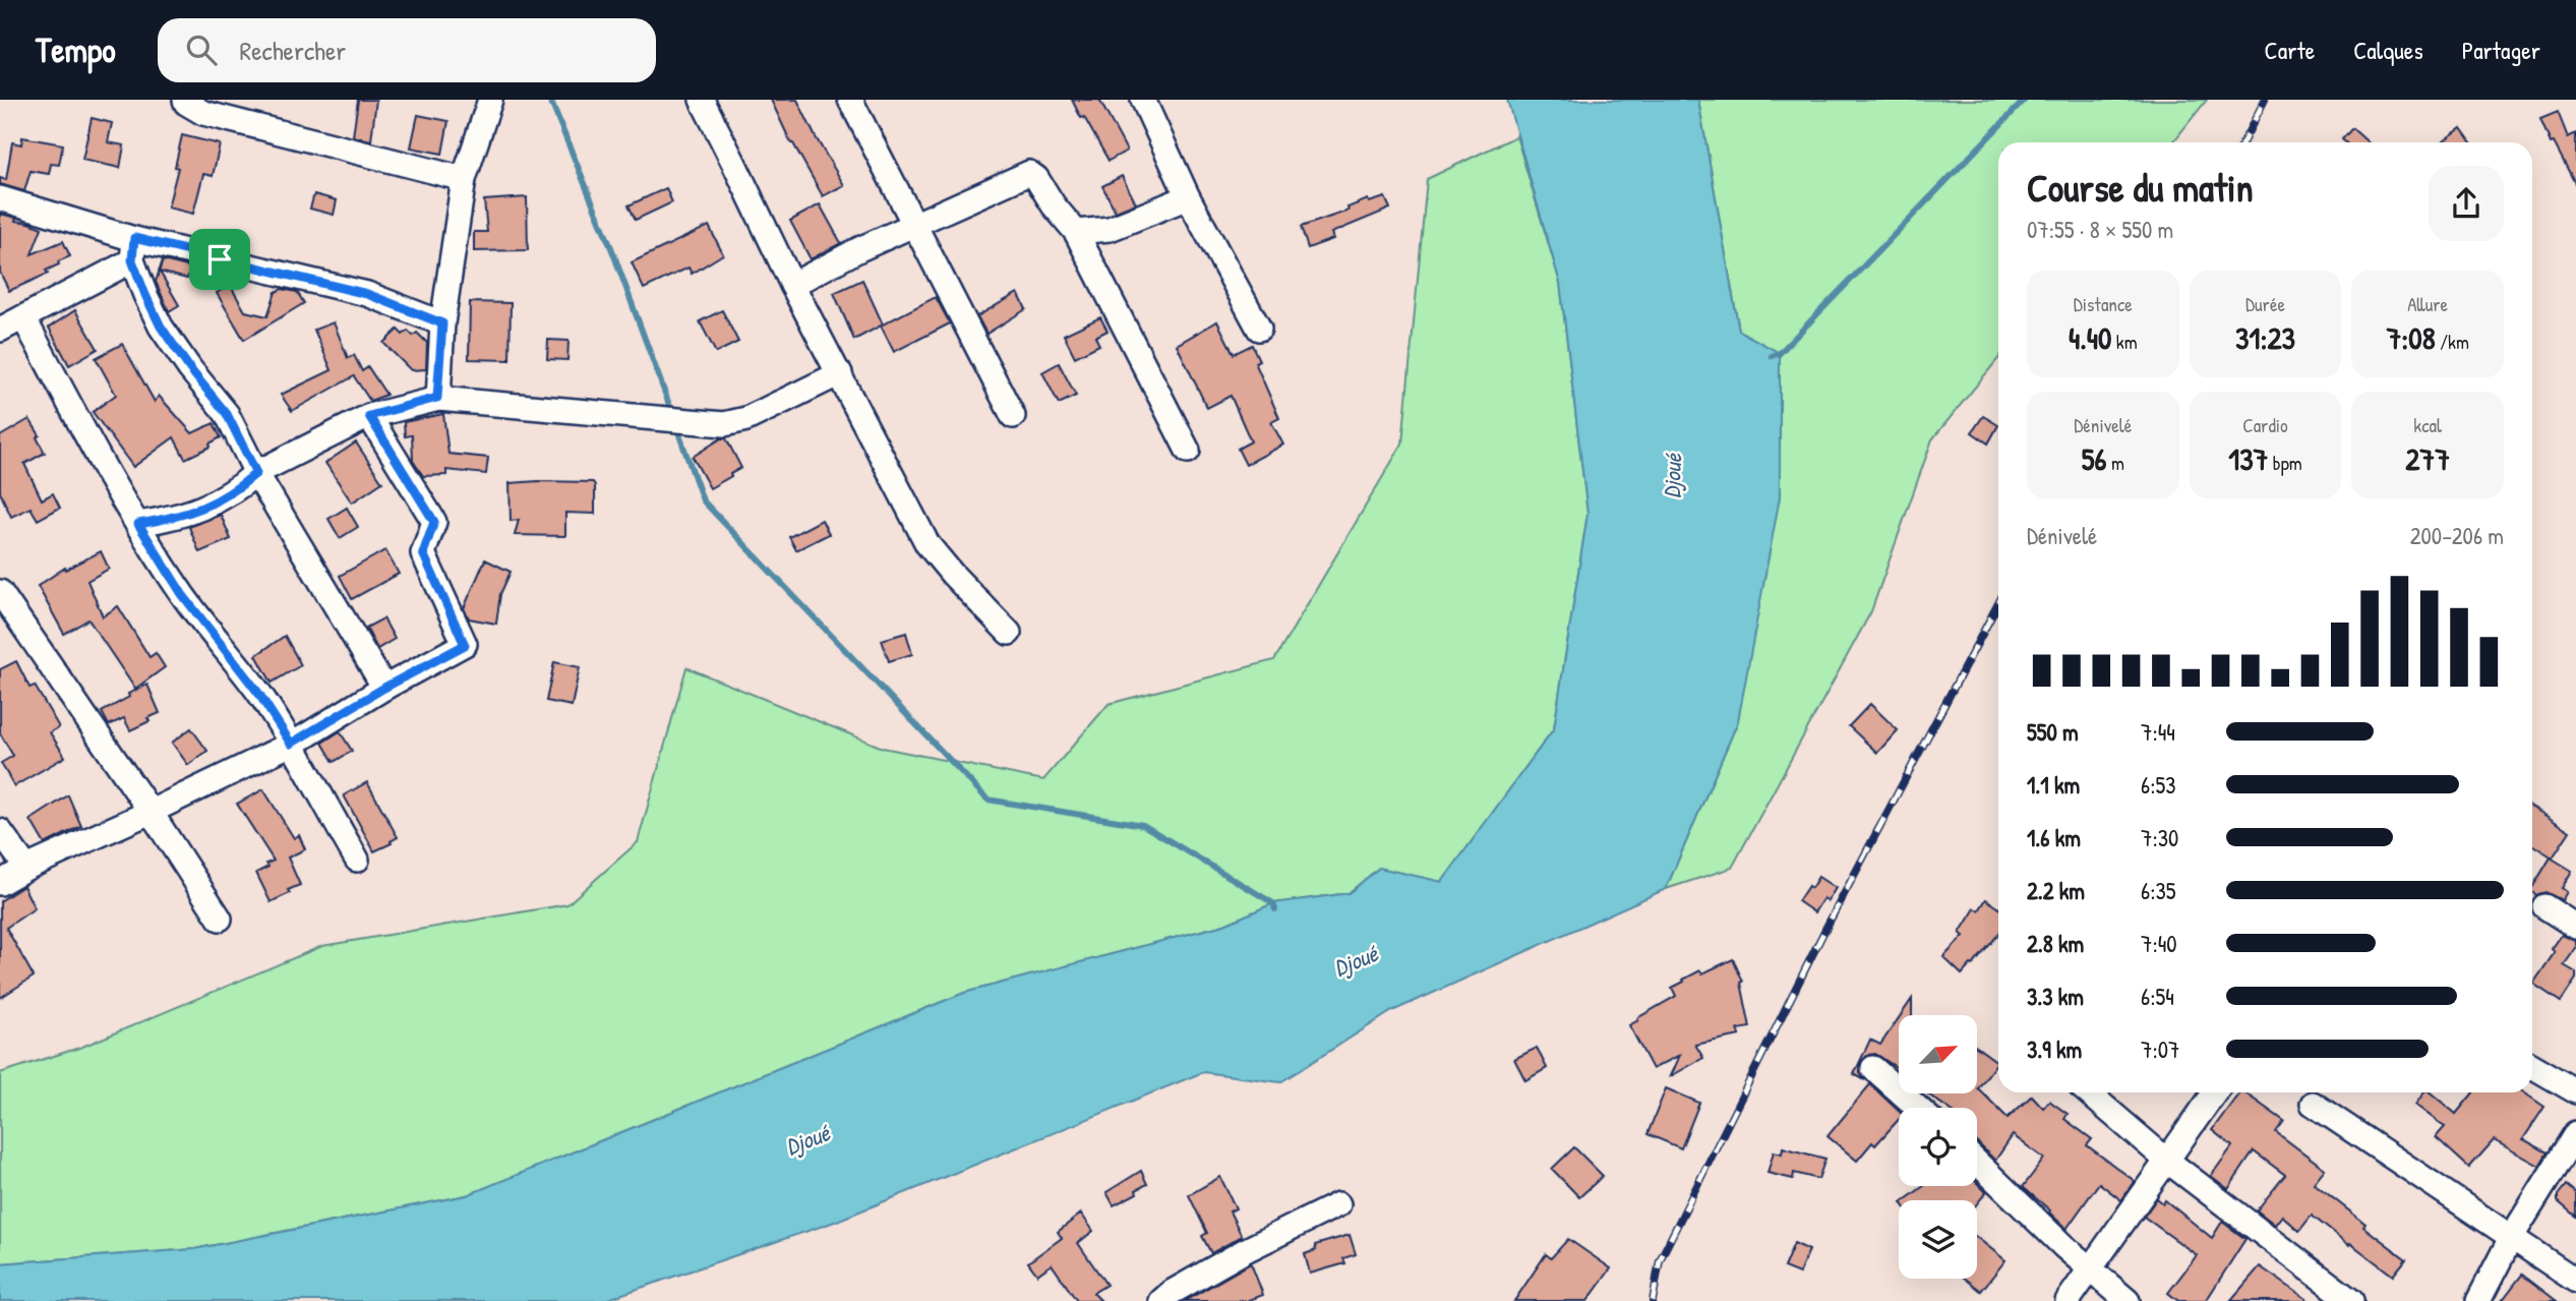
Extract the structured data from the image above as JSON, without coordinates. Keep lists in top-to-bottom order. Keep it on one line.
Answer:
{"water":["Djoué"],"north":"top right","page":{"header":"Tempo","search":"Rechercher","nav":["Carte","Calques","Partager"],"heading":["Course du matin","07:55 · 8 × 550 m"],"stats":[["Distance","4.40 km"],["Durée","31:23"],["Allure","7:08 /km"],["Dénivelé","56 m"],["Cardio","137 bpm"],["kcal","277"]],"chart":["Dénivelé","200–206 m"],"list":[{"name":"550 m","note":"7:44"},{"name":"1.1 km","note":"6:53"},{"name":"1.6 km","note":"7:30"},{"name":"2.2 km","note":"6:35"},{"name":"2.8 km","note":"7:40"},{"name":"3.3 km","note":"6:54"},{"name":"3.9 km","note":"7:07"}]}}
